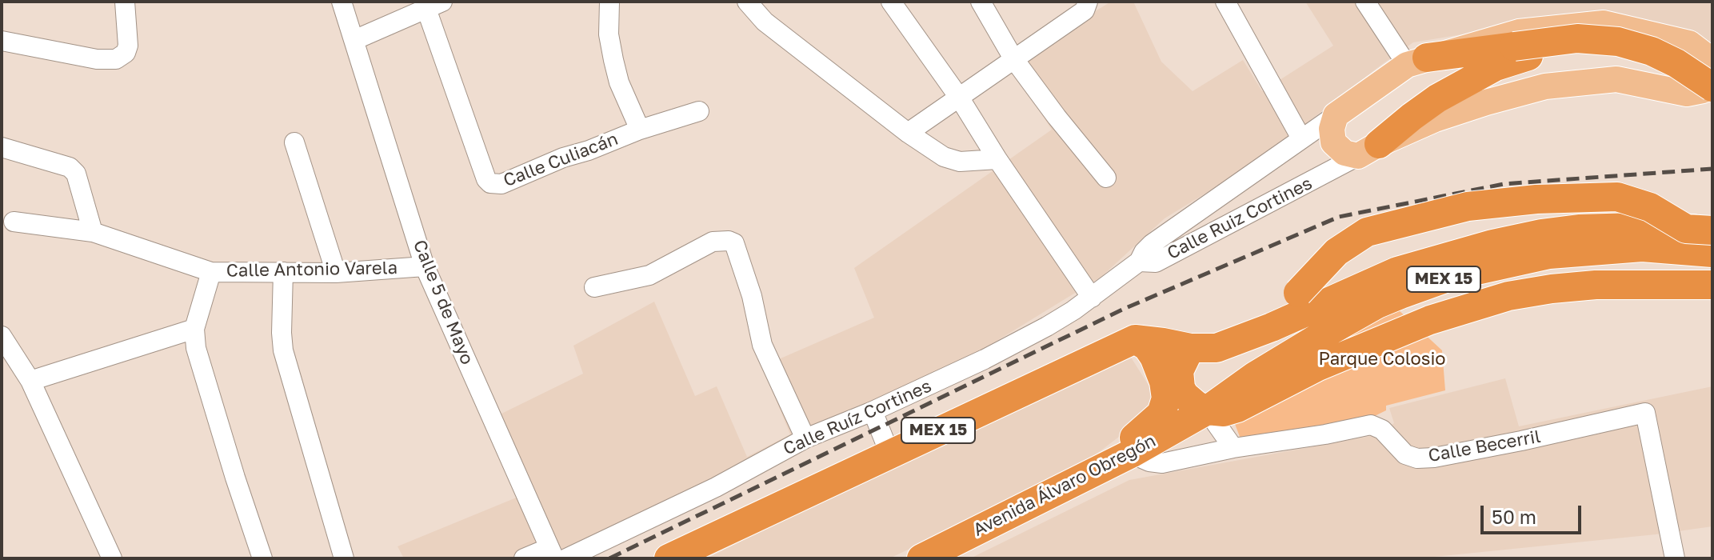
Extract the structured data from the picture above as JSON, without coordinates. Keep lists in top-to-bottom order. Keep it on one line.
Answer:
{"streets":{"highway":["MEX 15","Avenida Álvaro Obregón"],"main road":["Calle Ruiz Cortines"],"street":["Calle Culiacán","Calle Antonio Varela","Calle 5 de Mayo","Calle Ruíz Cortines","Calle Becerril"]},"crossings":[["Calle Ruiz Cortines","Calle Ruíz Cortines"],["Calle Antonio Varela","Calle 5 de Mayo"],["MEX 15","Avenida Álvaro Obregón"]],"parks":["Parque Colosio"],"scale_bar":"50 m"}
